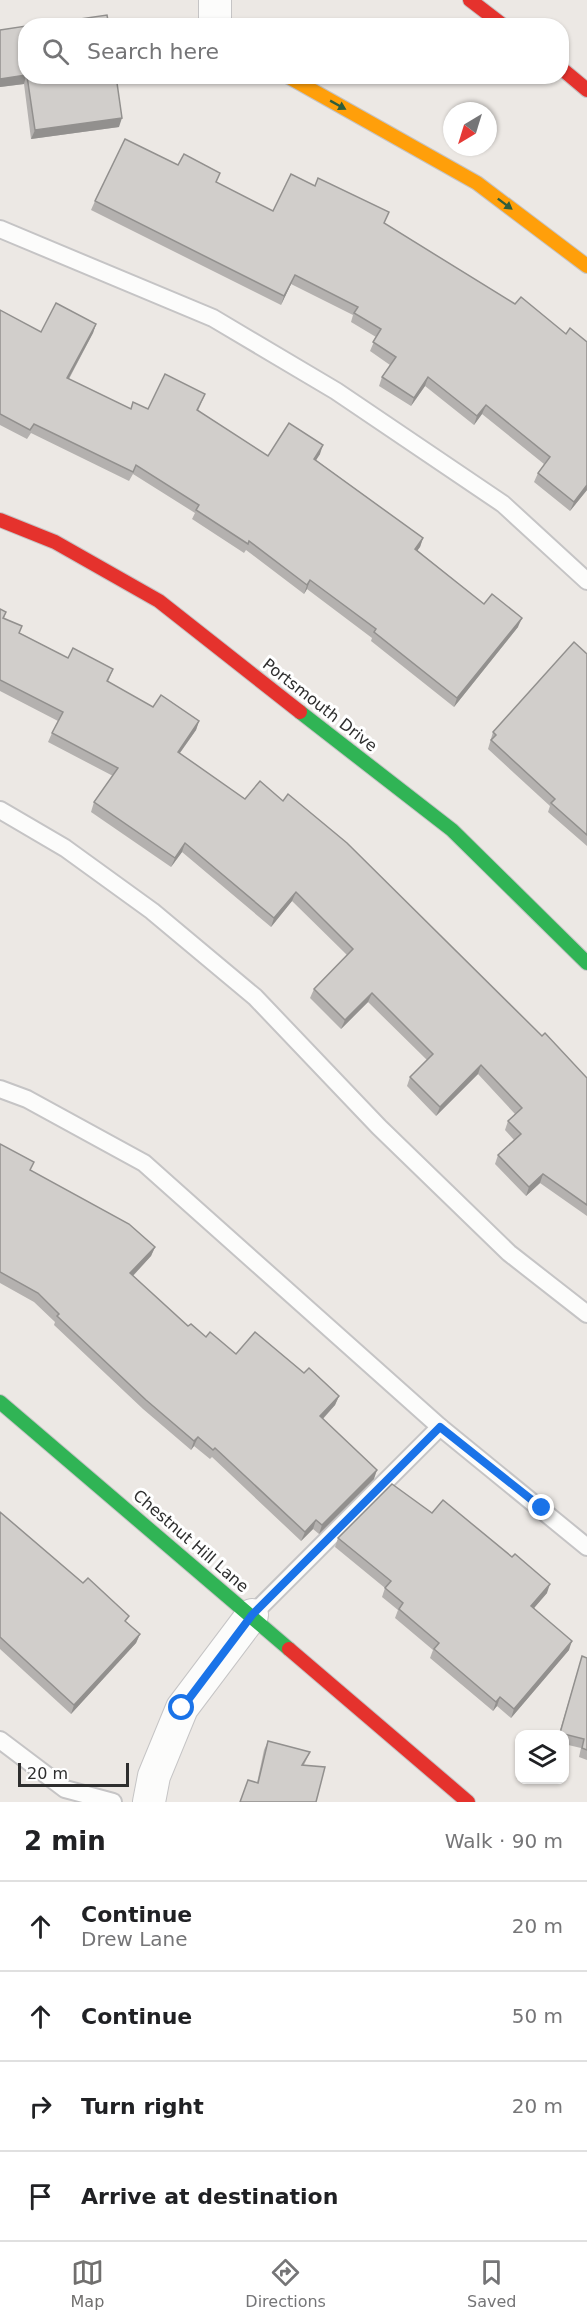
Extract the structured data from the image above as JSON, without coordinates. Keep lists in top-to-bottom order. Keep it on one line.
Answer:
{"streets":{"street":["Portsmouth Drive","Chestnut Hill Lane"]},"scale_bar":"20 m","north":"bottom left","page":{"search":"Search here","scale":"20 m","heading":["2 min","Walk · 90 m"],"list":[["Continue","Drew Lane","20 m"],["Continue","50 m"],["Turn right","20 m"],"Arrive at destination"],"nav":["Map","Directions","Saved"]}}
